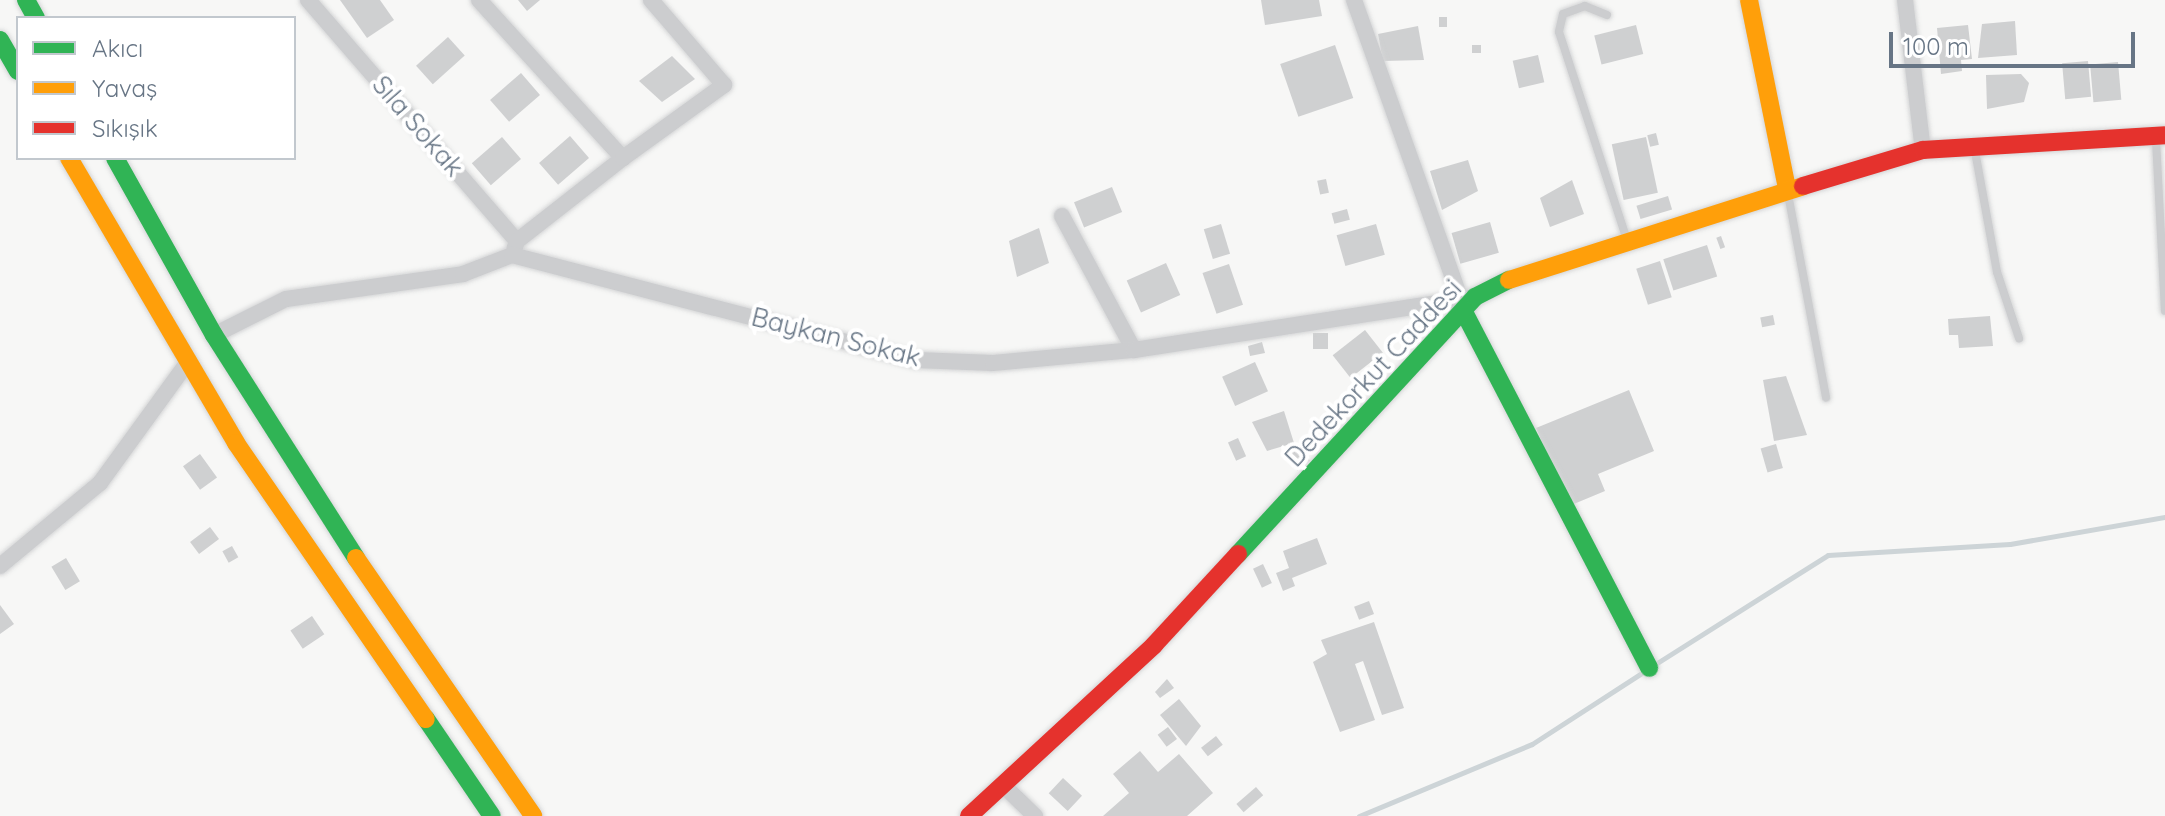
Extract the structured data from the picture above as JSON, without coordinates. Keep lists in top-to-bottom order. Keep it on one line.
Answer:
{"streets":{"street":["Sıla Sokak","Baykan Sokak","Dedekorkut Caddesi"]},"crossings":[["Sıla Sokak","Baykan Sokak"],["Baykan Sokak","Dedekorkut Caddesi"]],"legend":["Akıcı","Yavaş","Sıkışık"],"scale_bar":"100 m"}
